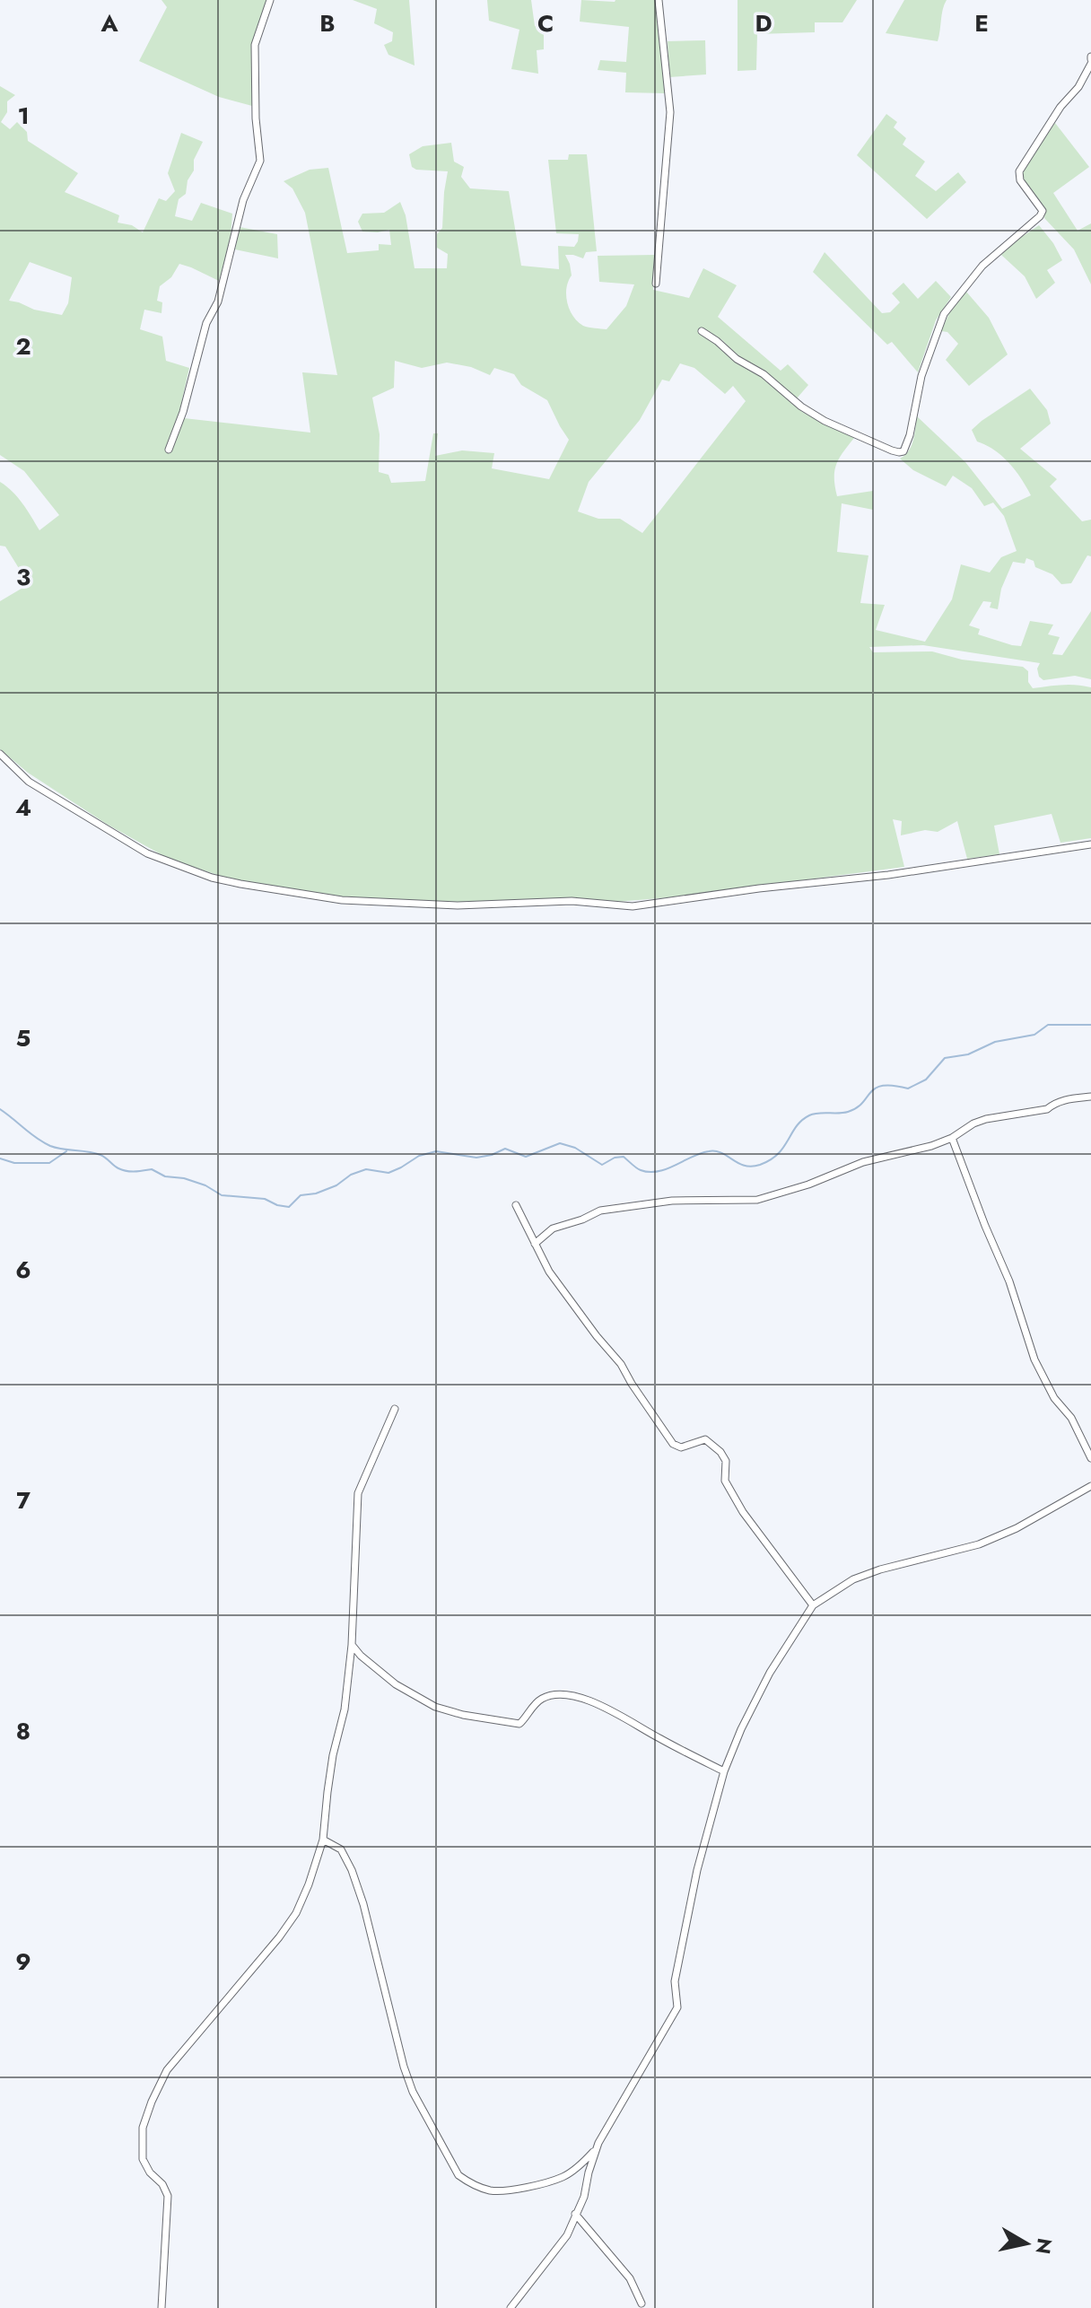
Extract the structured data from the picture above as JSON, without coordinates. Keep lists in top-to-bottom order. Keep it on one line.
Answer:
{"north":"right","grid":{"columns":["A","B","C","D","E"],"rows":["1","2","3","4","5","6","7","8","9"]}}
